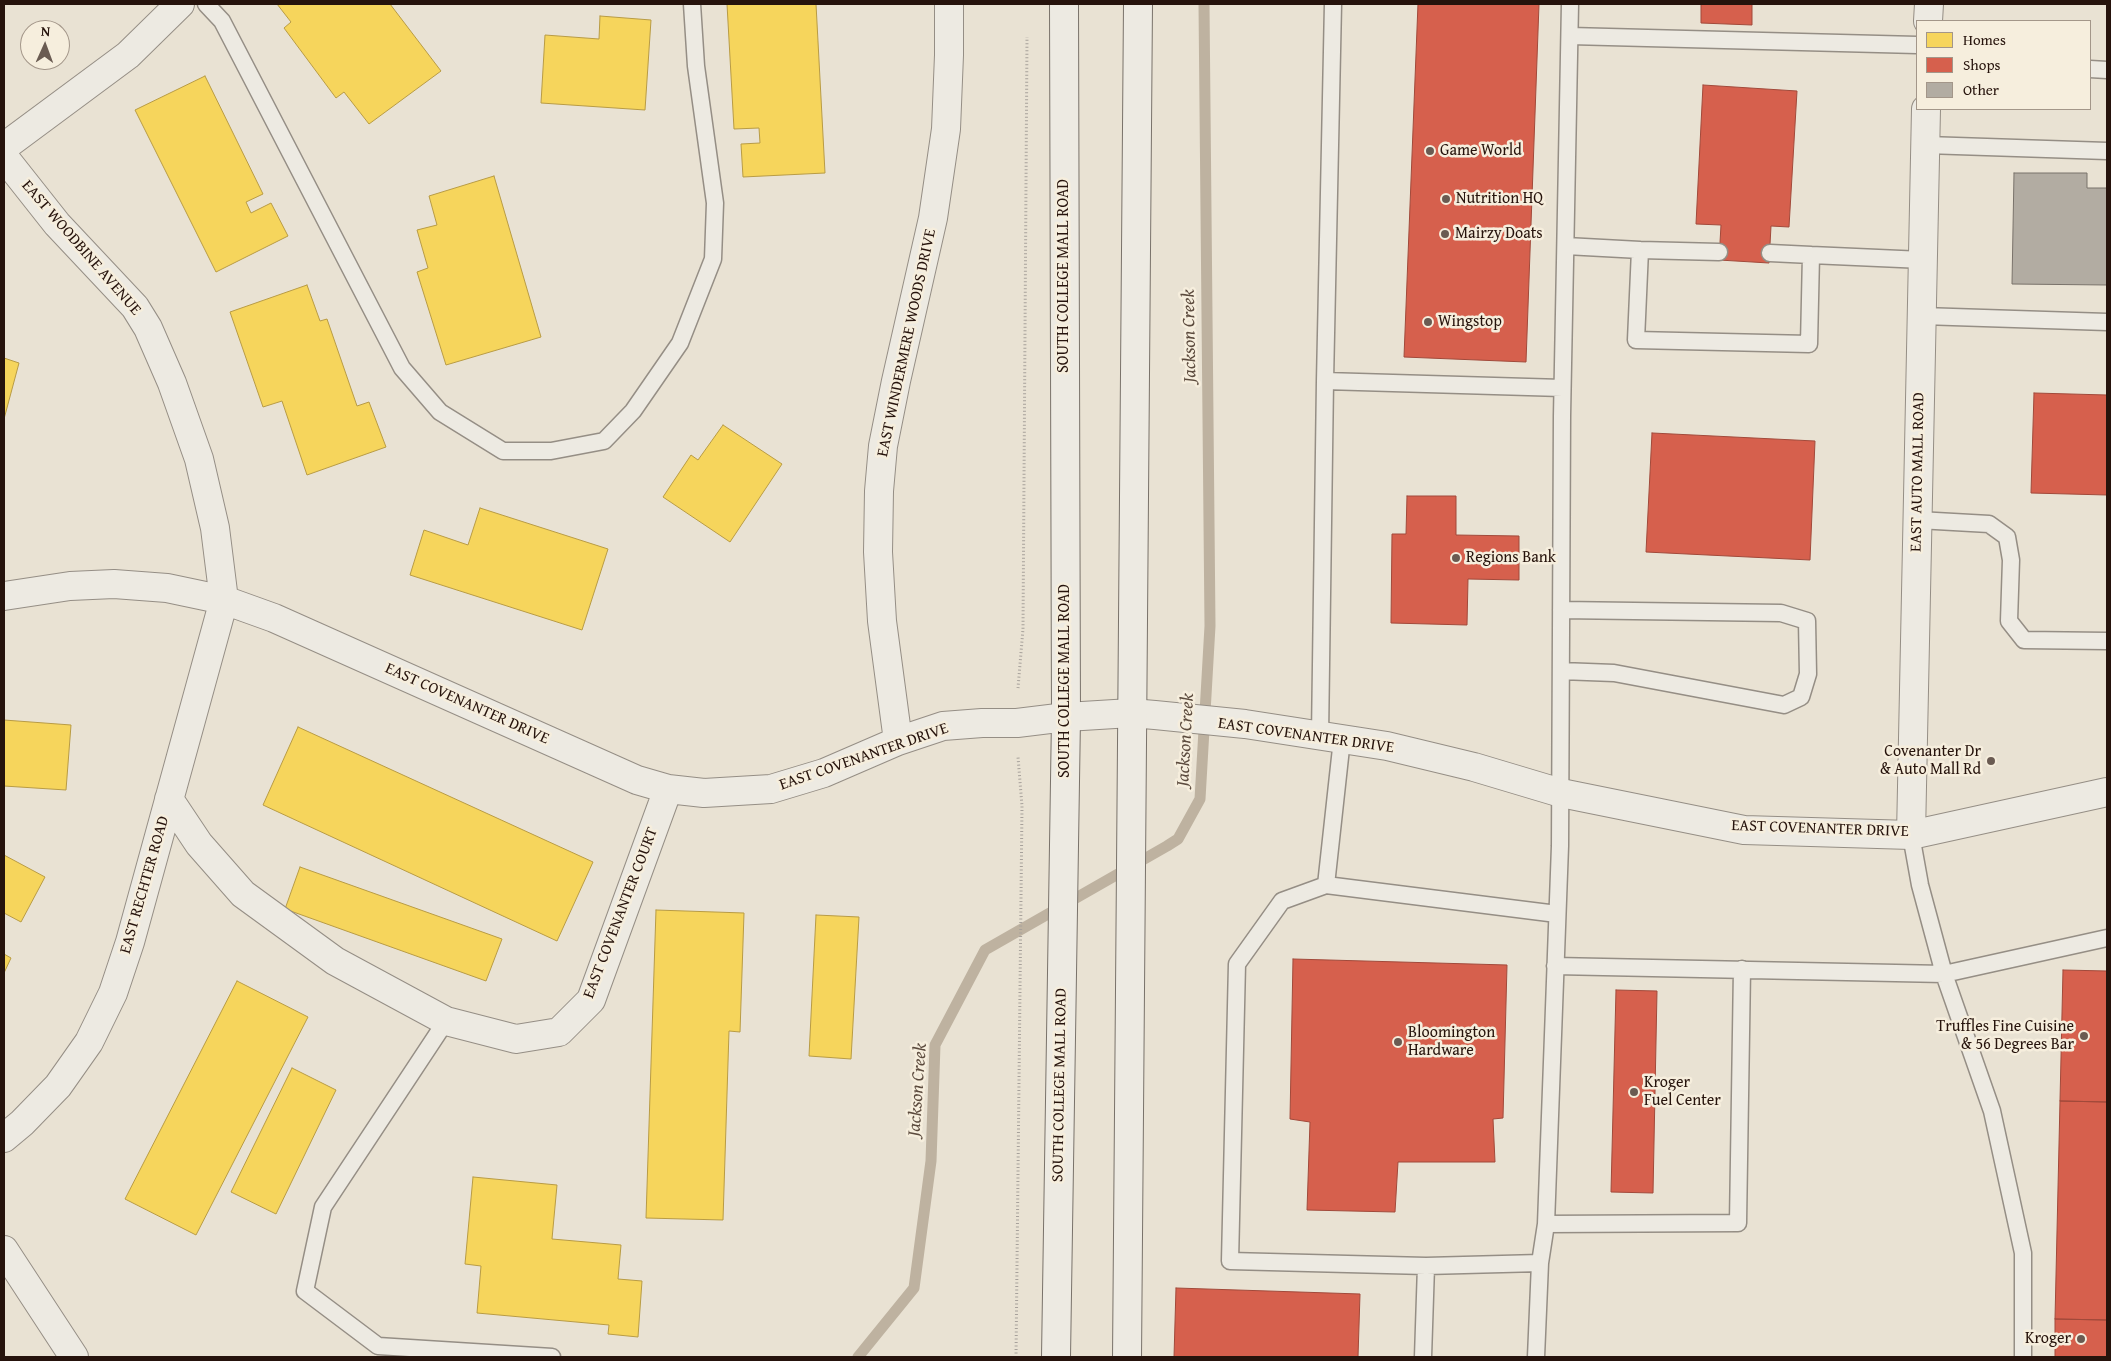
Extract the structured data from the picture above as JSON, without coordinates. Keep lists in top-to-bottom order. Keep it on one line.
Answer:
{"streets":{"street":["EAST WOODBINE AVENUE","SOUTH COLLEGE MALL ROAD","EAST WINDERMERE WOODS DRIVE","EAST AUTO MALL ROAD","EAST COVENANTER DRIVE","EAST RECHTER ROAD","EAST COVENANTER COURT"]},"crossings":[["EAST WOODBINE AVENUE","EAST COVENANTER DRIVE"],["EAST WOODBINE AVENUE","EAST RECHTER ROAD"],["SOUTH COLLEGE MALL ROAD","EAST COVENANTER DRIVE"],["EAST WINDERMERE WOODS DRIVE","EAST COVENANTER DRIVE"],["EAST AUTO MALL ROAD","EAST COVENANTER DRIVE"],["EAST COVENANTER DRIVE","EAST RECHTER ROAD"],["EAST COVENANTER DRIVE","EAST COVENANTER COURT"],["EAST RECHTER ROAD","EAST COVENANTER COURT"]],"water":["Jackson Creek"],"places":["Game World","Nutrition HQ","Mairzy Doats","Wingstop","Regions Bank","Covenanter Dr & Auto Mall Rd","Truffles Fine Cuisine & 56 Degrees Bar","Bloomington Hardware","Kroger Fuel Center","Kroger"],"legend":["Homes","Shops","Other"],"north":"top"}
